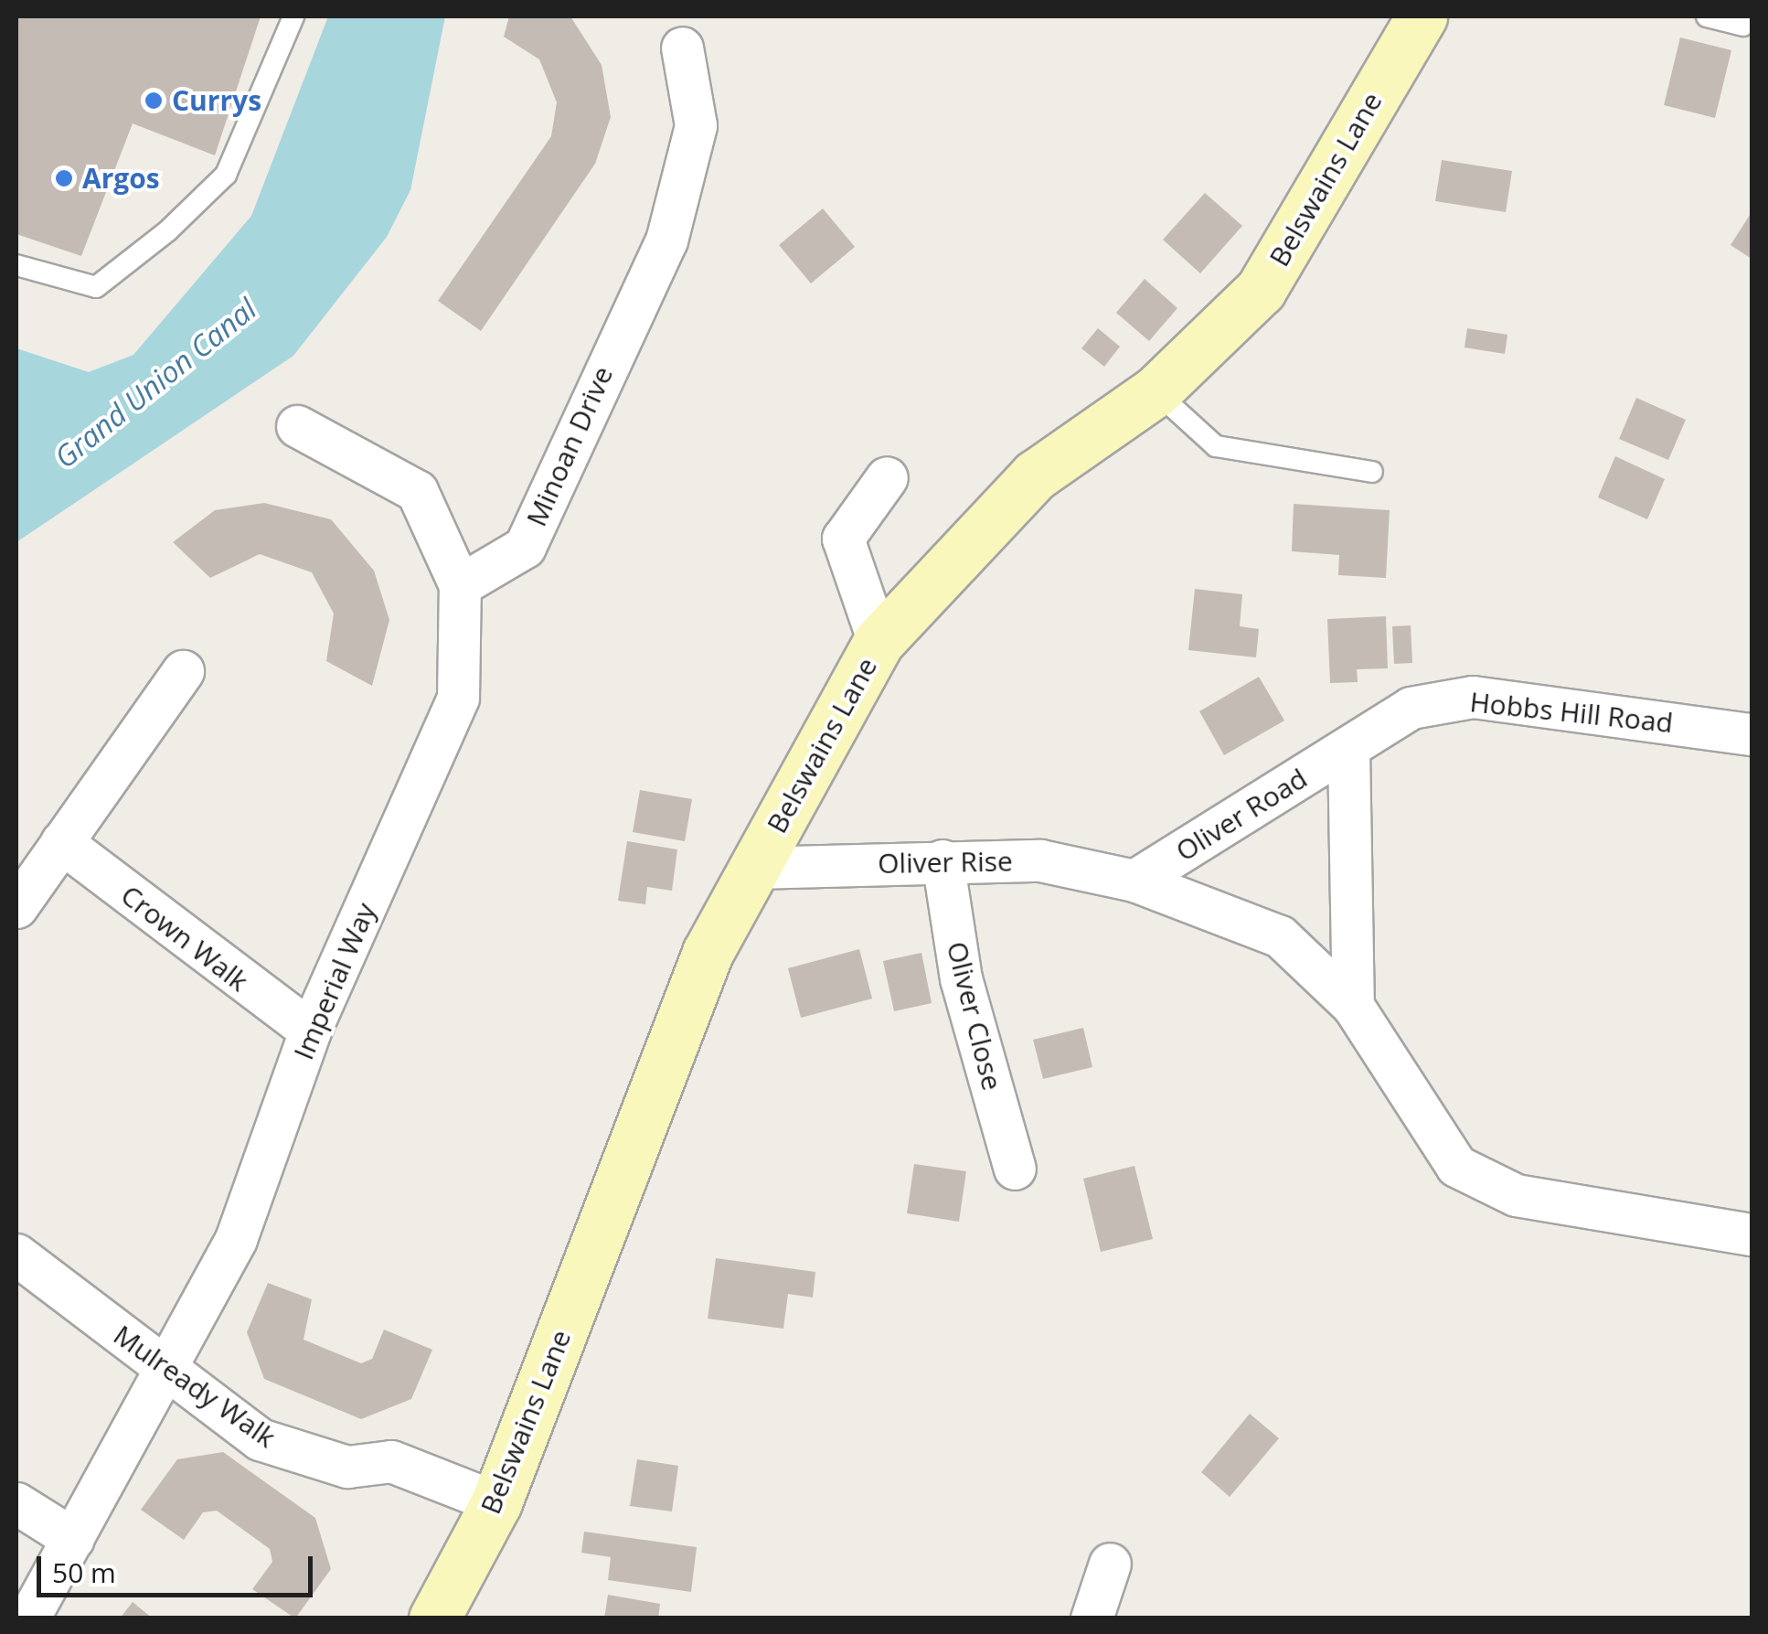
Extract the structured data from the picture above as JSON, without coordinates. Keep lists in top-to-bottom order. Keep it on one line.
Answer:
{"streets":{"street":["Belswains Lane","Minoan Drive","Hobbs Hill Road","Oliver Road","Oliver Rise","Crown Walk","Imperial Way","Oliver Close","Mulready Walk"]},"crossings":[["Belswains Lane","Oliver Rise"],["Belswains Lane","Mulready Walk"],["Minoan Drive","Imperial Way"],["Hobbs Hill Road","Oliver Road"],["Oliver Road","Oliver Rise"],["Oliver Rise","Oliver Close"],["Crown Walk","Imperial Way"],["Imperial Way","Mulready Walk"]],"water":["Grand Union Canal"],"places":["Currys","Argos"],"scale_bar":"50 m"}
